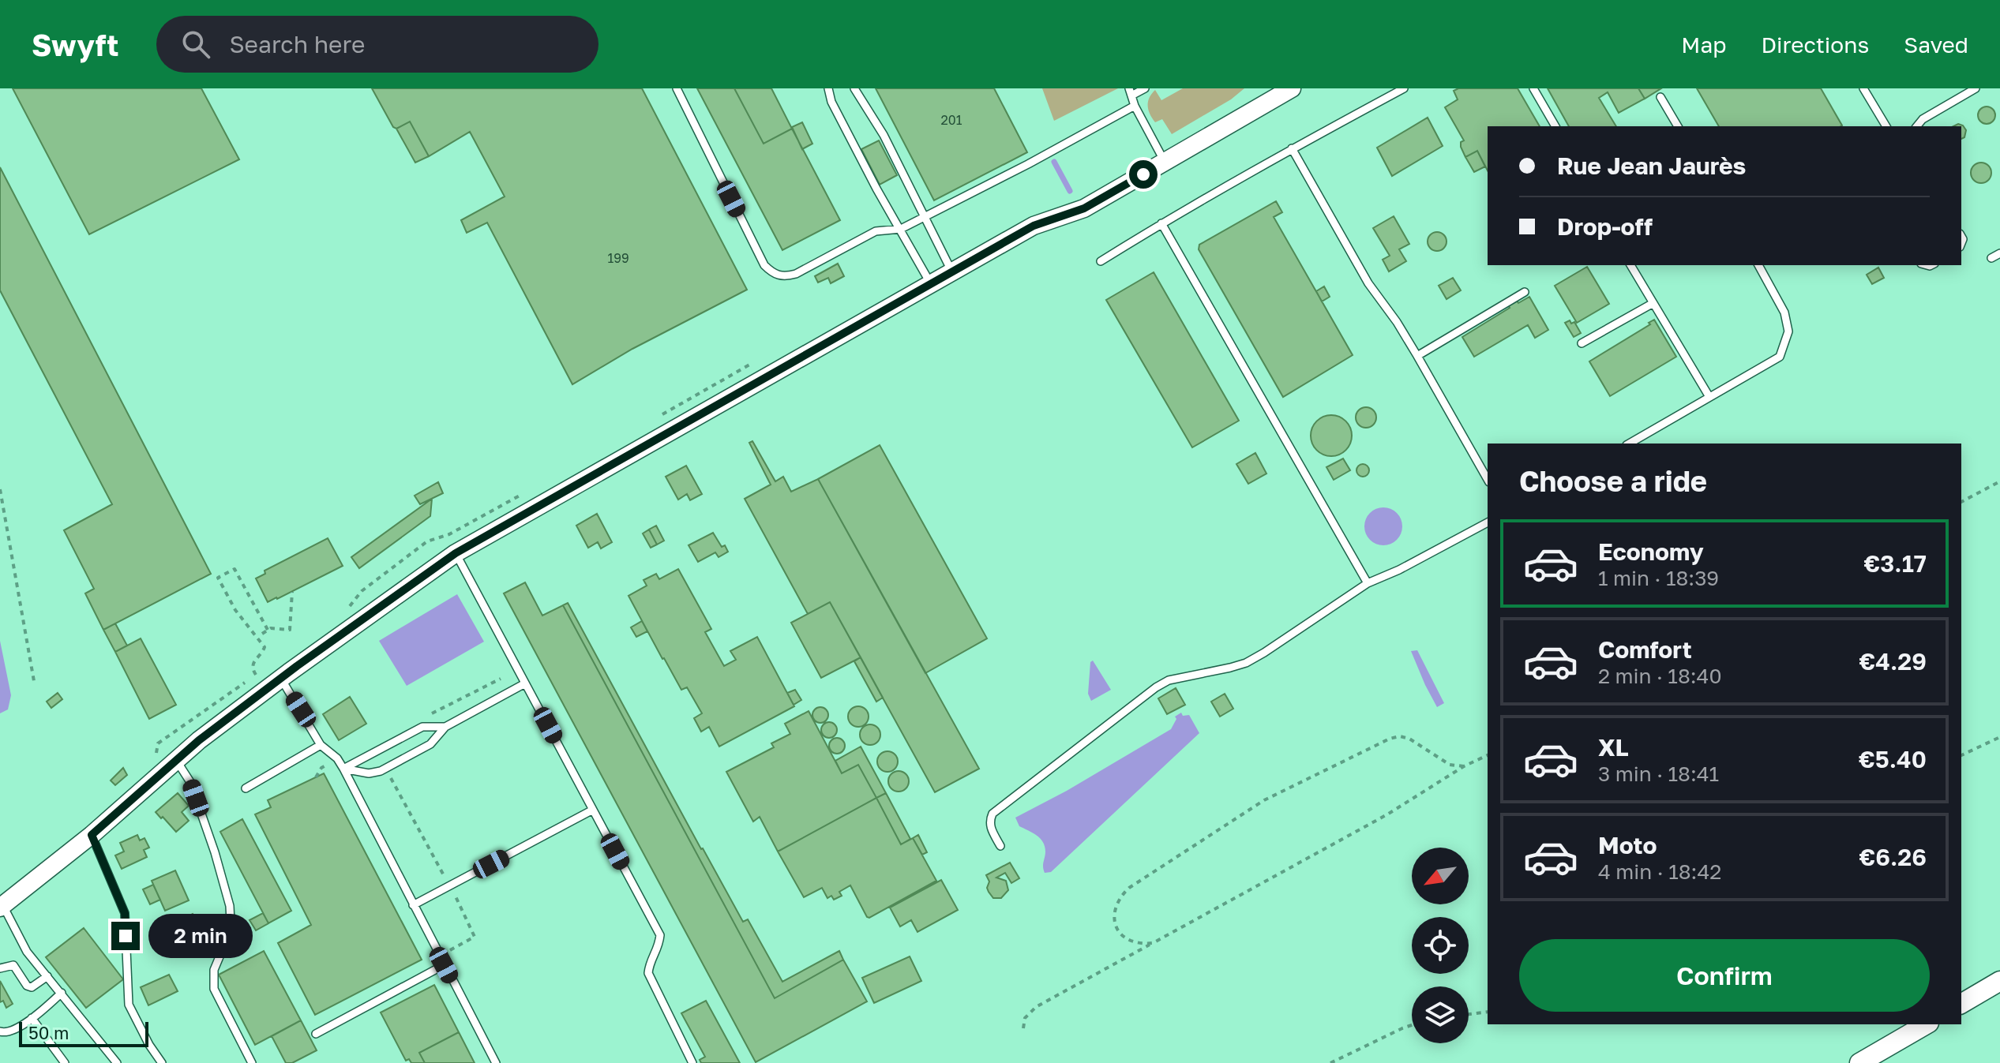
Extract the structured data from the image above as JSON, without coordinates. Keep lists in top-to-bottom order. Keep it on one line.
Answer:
{"house_numbers":["201","199"],"scale_bar":"50 m","north":"bottom left","page":{"header":"Swyft","search":"Search here","nav":["Map","Directions","Saved"],"banner":["Rue Jean Jaurès","Drop-off"],"heading":"Choose a ride","list":[{"name":"Economy","note":"1 min · 18:39","value":"€3.17"},{"name":"Comfort","note":"2 min · 18:40","value":"€4.29"},{"name":"XL","note":"3 min · 18:41","value":"€5.40"},{"name":"Moto","note":"4 min · 18:42","value":"€6.26"}],"bubble":"2 min","buttons":"Confirm","scale":"50 m"}}
